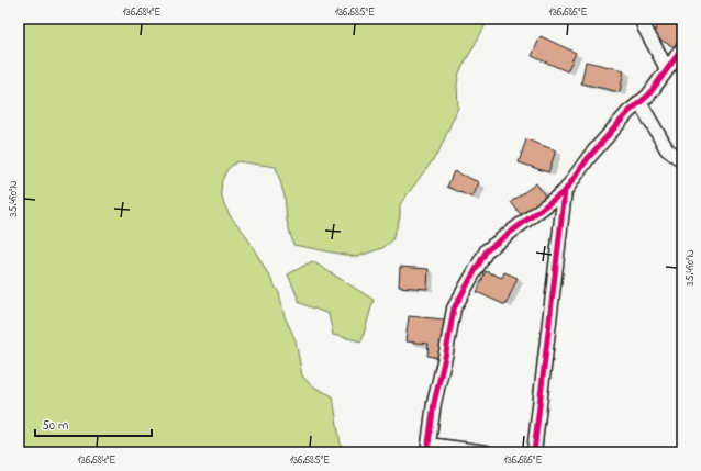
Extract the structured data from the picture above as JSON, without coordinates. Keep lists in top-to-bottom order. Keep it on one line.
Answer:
{"scale_bar":"50 m","coordinates":["136.684°E","136.685°E","136.686°E","35.490°N"]}
